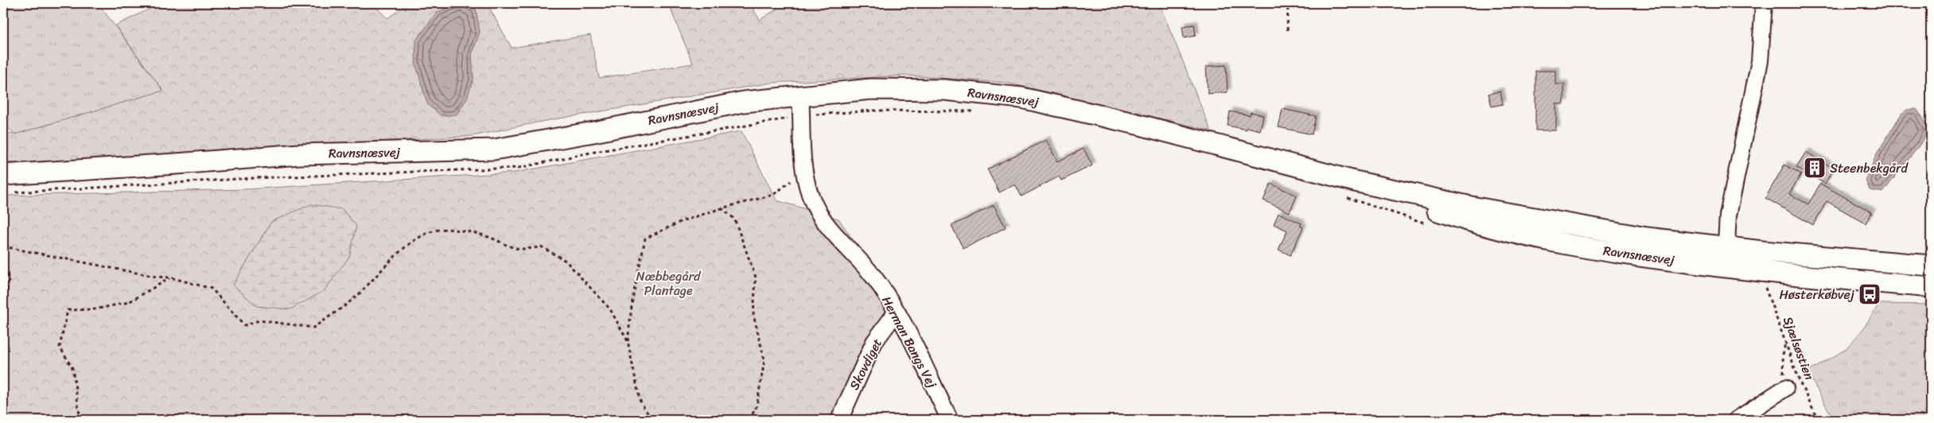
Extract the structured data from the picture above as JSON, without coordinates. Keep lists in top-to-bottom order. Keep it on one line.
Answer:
{"streets":{"main road":["Ravnsnæsvej"],"street":["Herman Bangs Vej","Skovdiget"],"path":["Sjælsøstien"]},"crossings":[["Ravnsnæsvej","Herman Bangs Vej"],["Herman Bangs Vej","Skovdiget"]],"parks":["Næbbegård Plantage"],"places":{"building":["Steenbekgård"],"bus stop":["Høsterkøbvej"]}}
